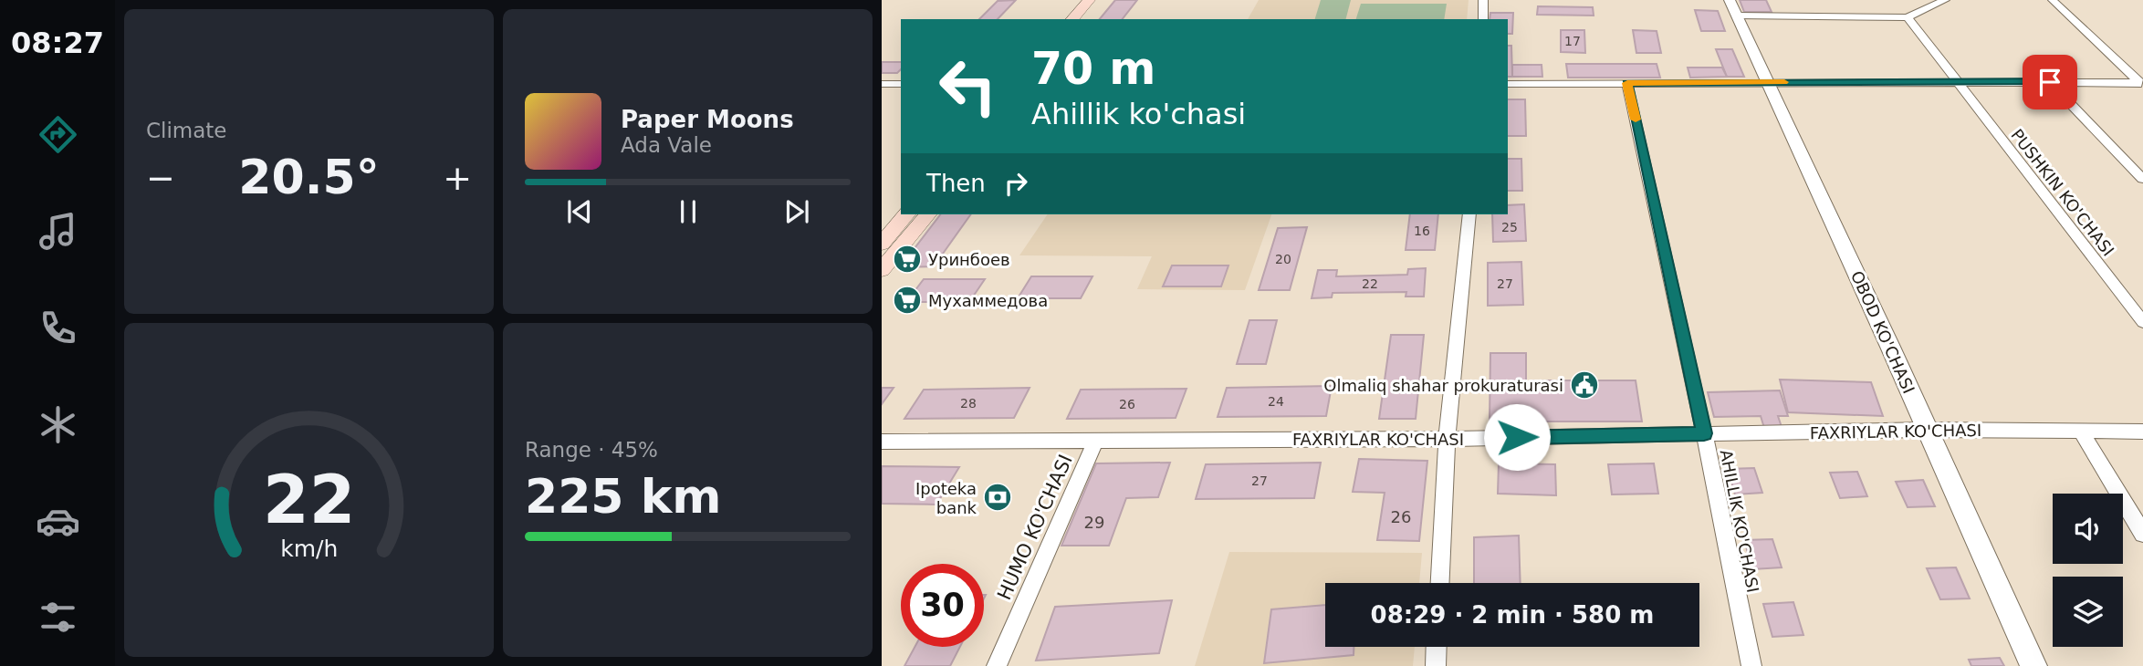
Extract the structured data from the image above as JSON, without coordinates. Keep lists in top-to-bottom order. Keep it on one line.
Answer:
{"streets":{"street":["PUSHKIN KO'CHASI","OBOD KO'CHASI","FAXRIYLAR KO'CHASI","AHILLIK KO'CHASI","HUMO KO'CHASI"]},"crossings":[["OBOD KO'CHASI","FAXRIYLAR KO'CHASI"],["FAXRIYLAR KO'CHASI","AHILLIK KO'CHASI"],["FAXRIYLAR KO'CHASI","HUMO KO'CHASI"]],"places":{"supermarket":["Уринбоев","Мухаммедова"],"public building":["Olmaliq shahar prokuraturasi"],"bank":["Ipoteka bank"]},"house_numbers":["17","25","16","20","22","27","24","28","26","27","26","29"],"page":{"tabs":"08:27","tile":["Climate",["Range · 45%","225 km"]],"turn":["70 m","Ahillik ko'chasi"],"song":["Paper Moons","Ada Vale"],"heat":["−","20.5°","+"],"then":"Then","limit":"30","trip":"08:29 · 2 min · 580 m","gauge":["22","km/h"]}}
